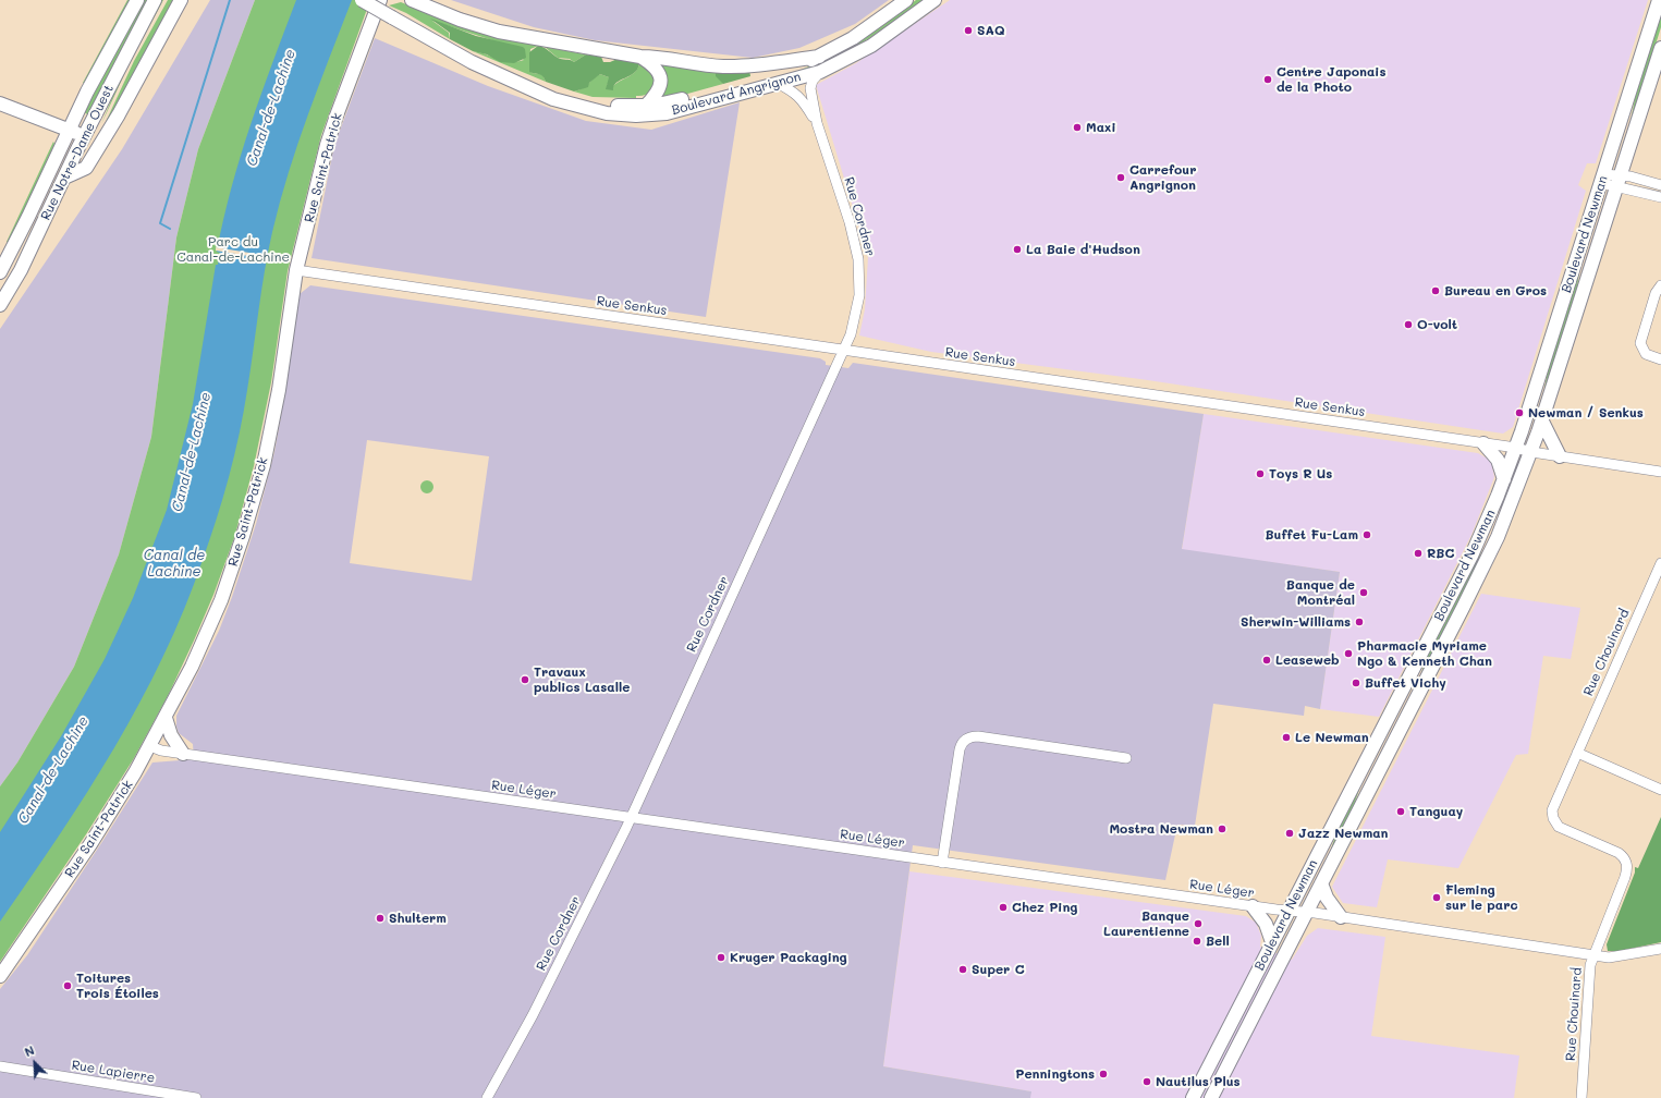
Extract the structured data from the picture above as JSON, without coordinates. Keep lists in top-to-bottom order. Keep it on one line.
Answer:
{"streets":{"main road":["Boulevard Angrignon","Rue Notre-Dame Ouest","Rue Saint-Patrick","Boulevard Newman"],"street":["Rue Cordner","Rue Senkus","Rue Chouinard","Rue Léger","Rue Lapierre"]},"crossings":[["Rue Saint-Patrick","Rue Senkus"],["Rue Saint-Patrick","Rue Léger"],["Rue Cordner","Rue Senkus"],["Rue Cordner","Rue Léger"],["Boulevard Newman","Rue Senkus"],["Boulevard Newman","Rue Léger"],["Rue Chouinard","Rue Léger"]],"water":["Canal-de-Lachine","Canal de Lachine"],"parks":["Parc du Canal-de-Lachine"],"places":["SAQ","Centre Japonais de la Photo","Maxi","Carrefour Angrignon","La Baie d'Hudson","Bureau en Gros","O-volt","Newman / Senkus","Toys R Us","Buffet Fu-Lam","RBC","Banque de Montréal","Sherwin-Williams","Pharmacie Myriame Ngo & Kenneth Chan","Leaseweb","Travaux publics Lasalle","Buffet Vichy","Le Newman","Tanguay","Mostra Newman","Jazz Newman","Fleming sur le parc","Chez Ping","Shulterm","Banque Laurentienne","Bell","Kruger Packaging","Super C","Toitures Trois Étoiles","Penningtons","Nautilus Plus"],"north":"top left"}
